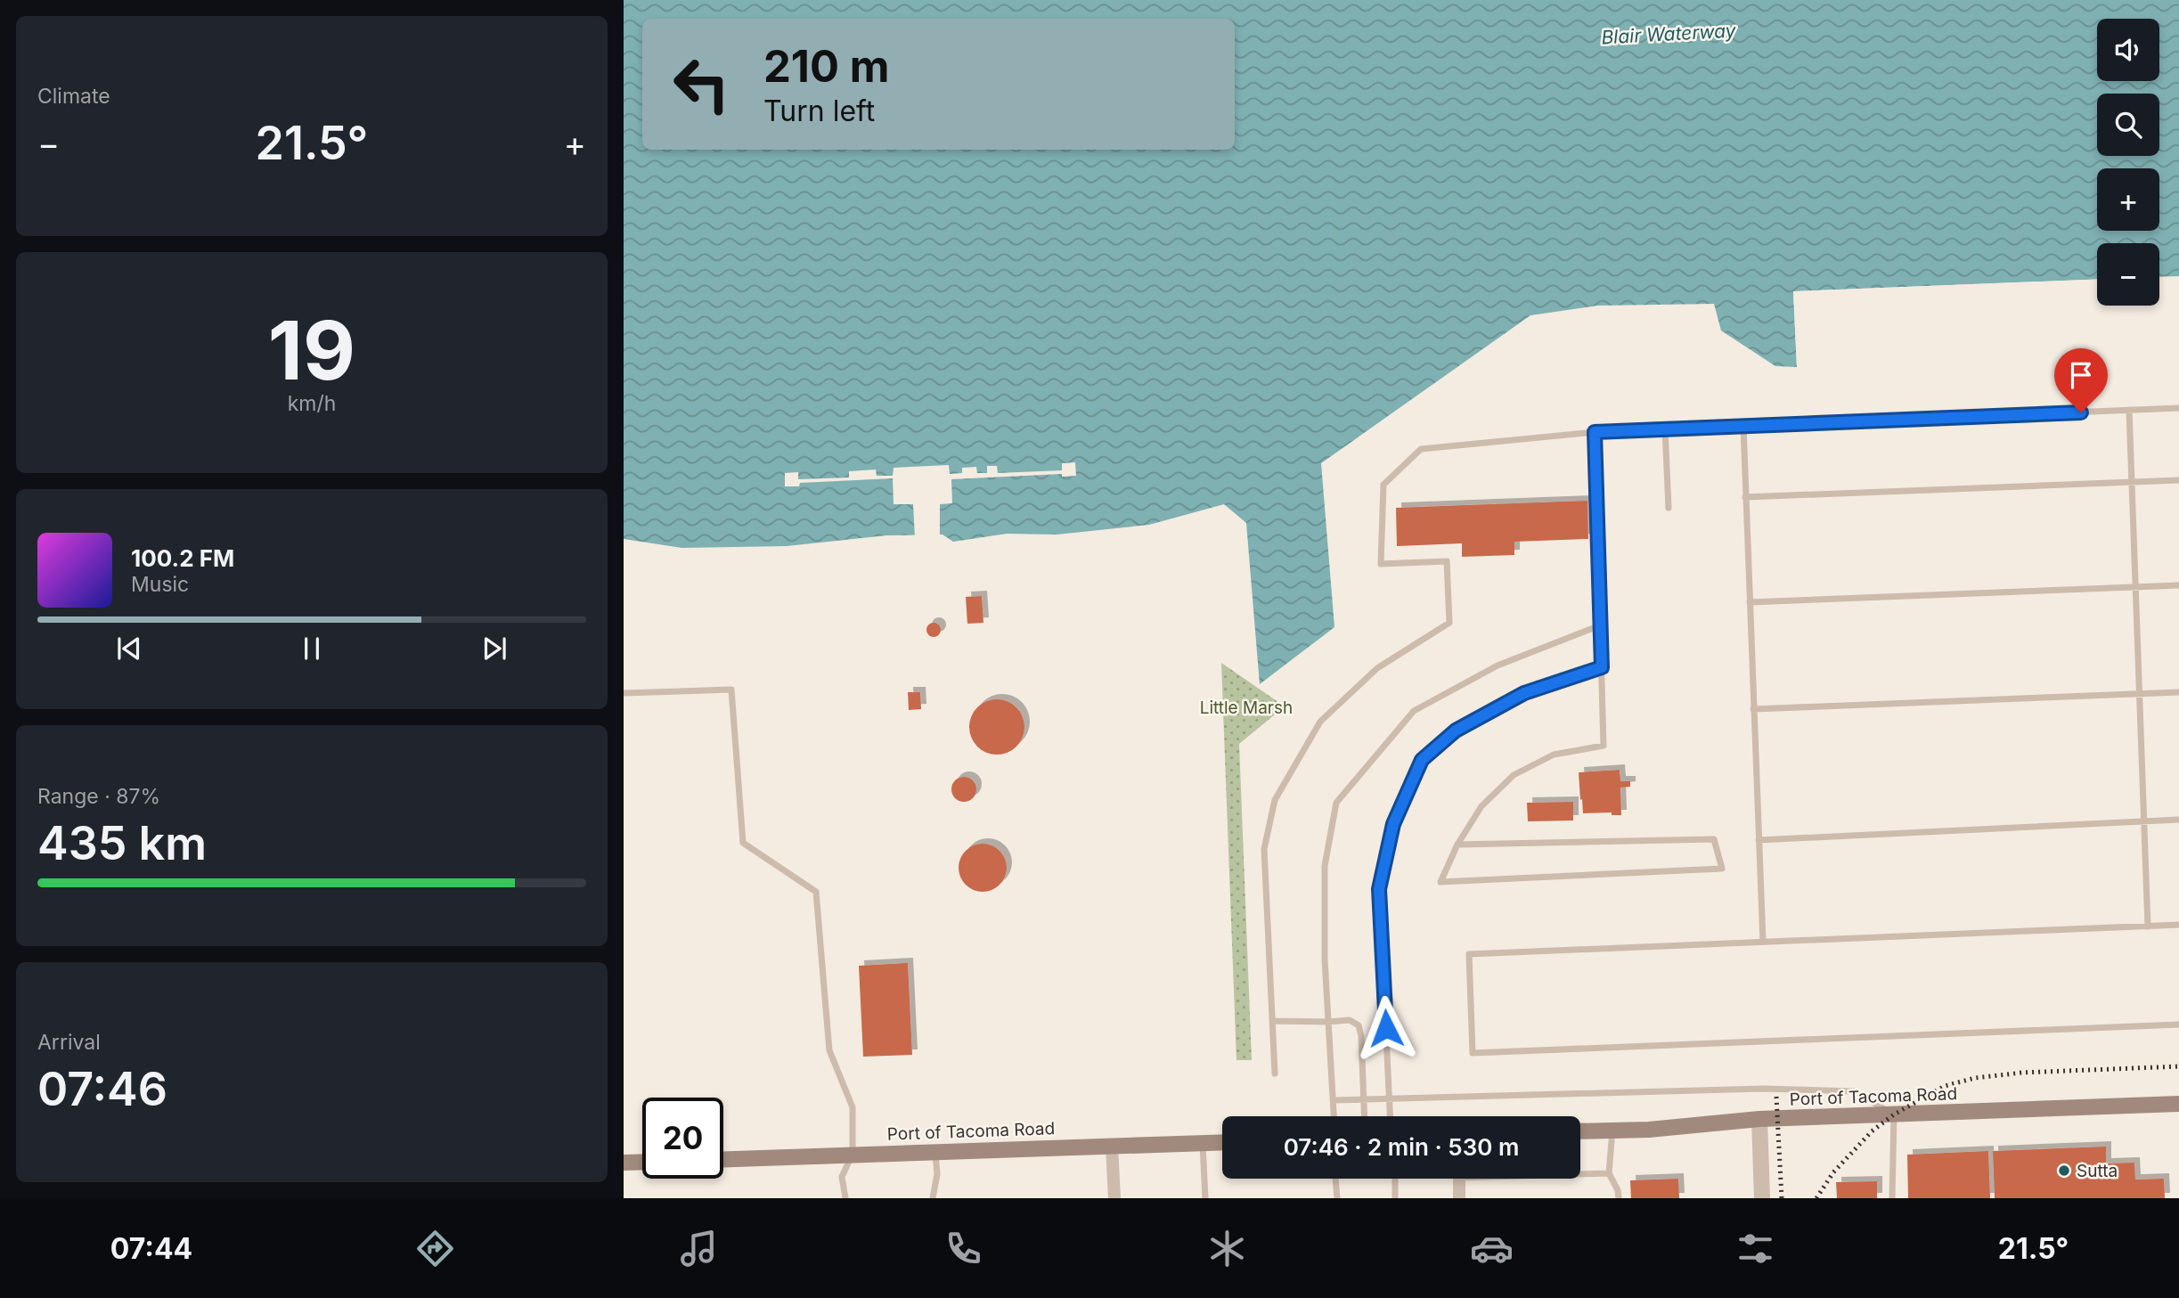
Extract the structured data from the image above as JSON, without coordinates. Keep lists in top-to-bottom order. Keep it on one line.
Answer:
{"streets":{"main road":["Port of Tacoma Road"]},"water":["Blair Waterway"],"parks":["Little Marsh"],"places":["Sutta"],"page":{"tile":["Climate",["19","km/h"],["Range · 87%","435 km"],["Arrival","07:46"]],"map_buttons":["+","−"],"turn":["210 m","Turn left"],"heat":["−","21.5°","+"],"song":["100.2 FM","Music"],"limit":"20","trip":"07:46 · 2 min · 530 m","tabs":["07:44","21.5°"]}}
